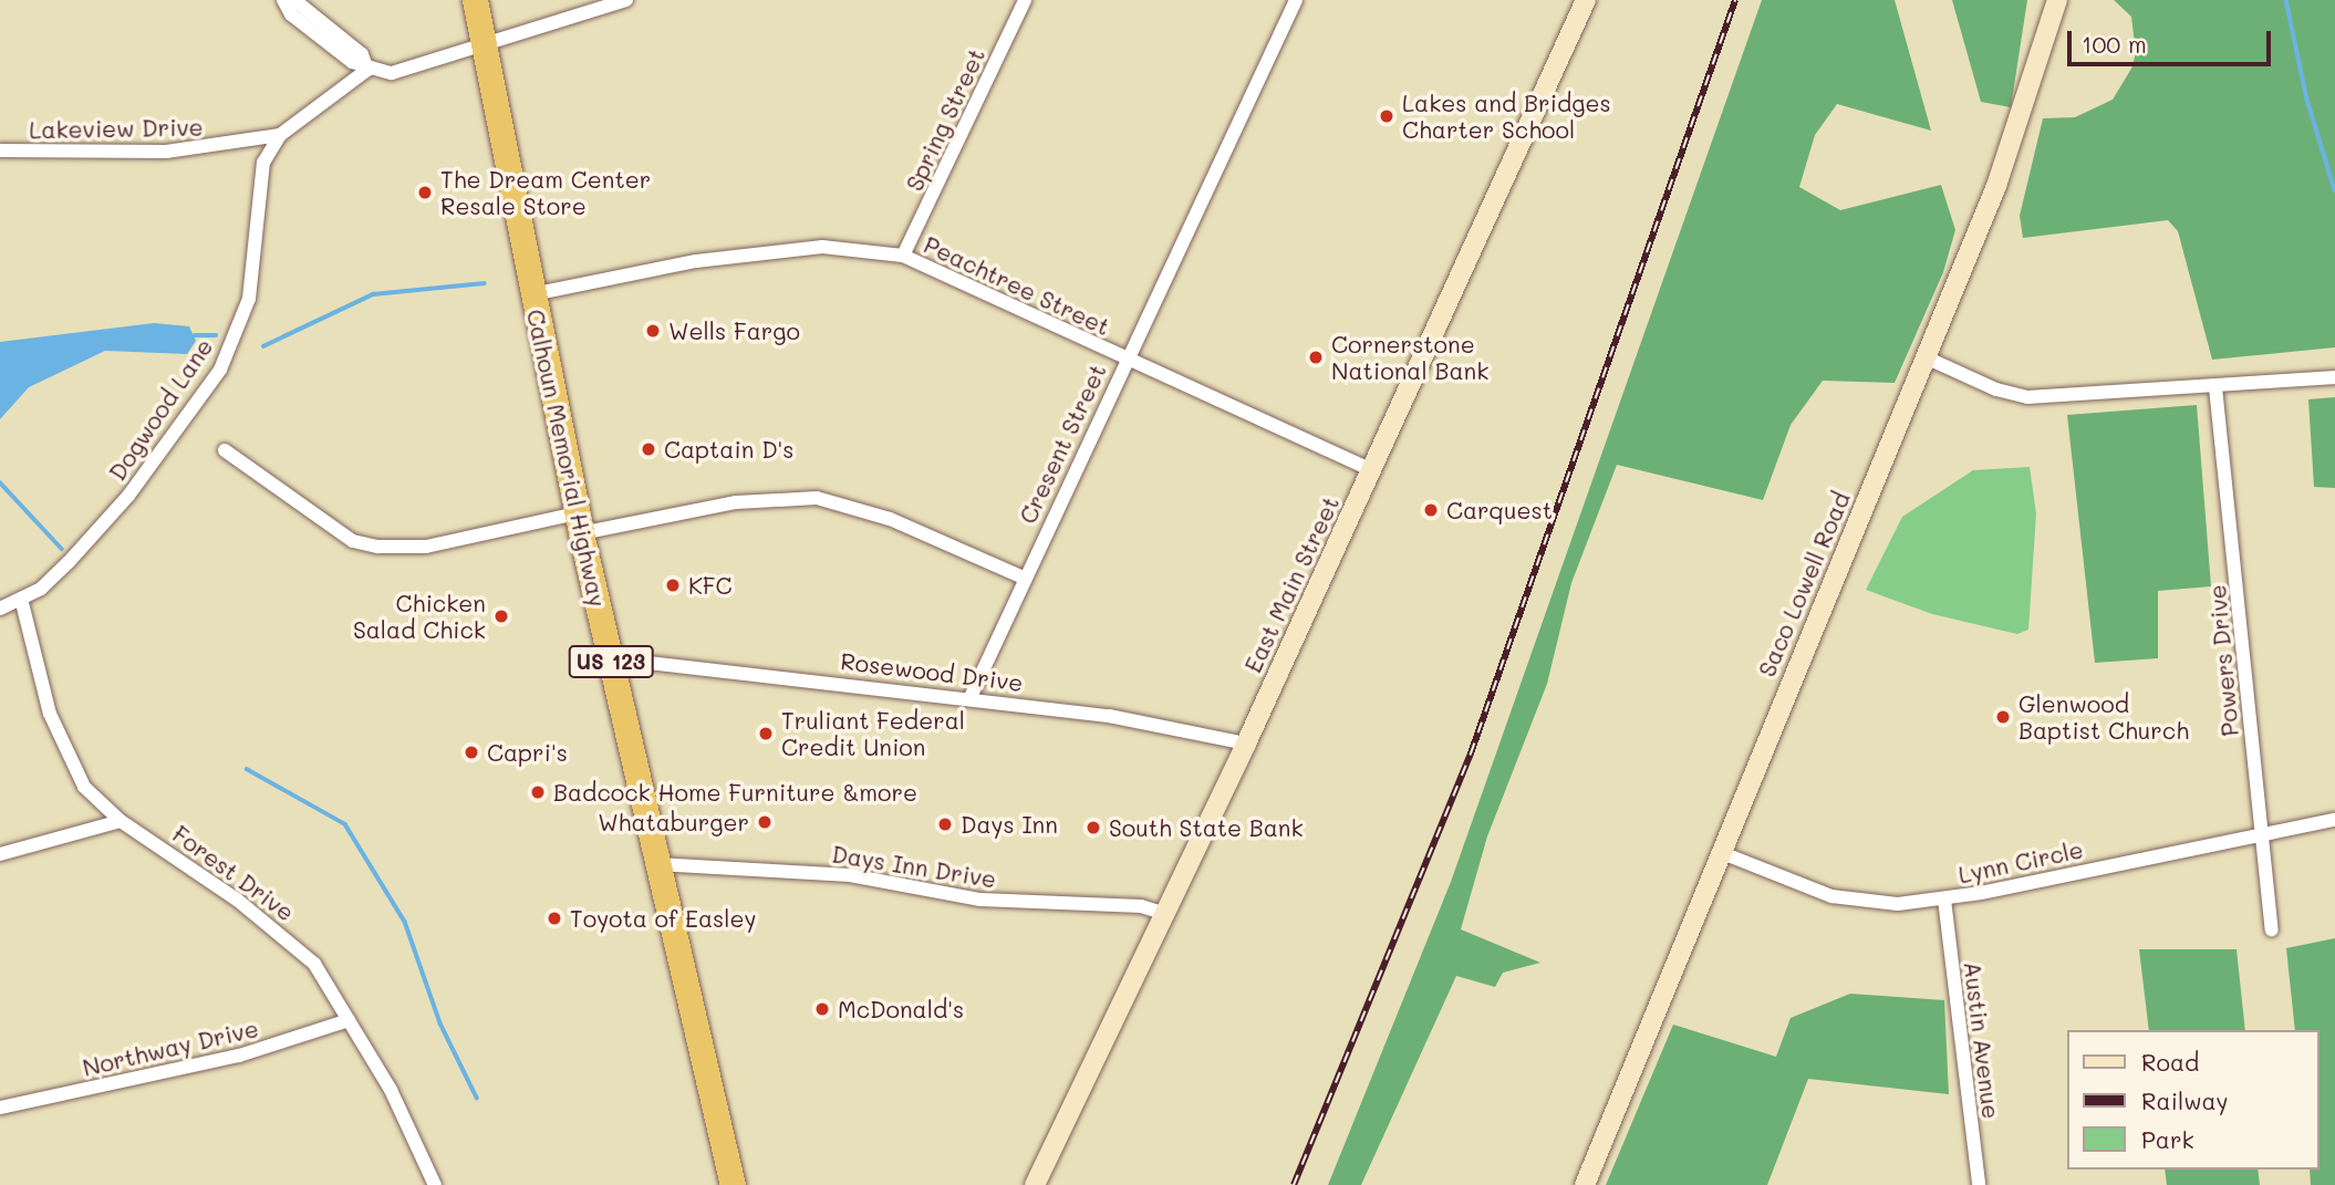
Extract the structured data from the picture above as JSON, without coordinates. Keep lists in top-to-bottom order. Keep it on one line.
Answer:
{"streets":{"highway":["Calhoun Memorial Highway","US 123"],"main road":["East Main Street","Saco Lowell Road"],"street":["Spring Street","Lakeview Drive","Peachtree Street","Dogwood Lane","Cresent Street","Powers Drive","Rosewood Drive","Lynn Circle","Days Inn Drive","Forest Drive","Austin Avenue","Northway Drive"]},"crossings":[["Spring Street","Peachtree Street"],["Lakeview Drive","Dogwood Lane"],["Peachtree Street","Cresent Street"],["Peachtree Street","Calhoun Memorial Highway"],["Peachtree Street","East Main Street"],["Dogwood Lane","Forest Drive"],["Cresent Street","Rosewood Drive"],["Calhoun Memorial Highway","Rosewood Drive"],["Calhoun Memorial Highway","Days Inn Drive"],["East Main Street","Rosewood Drive"],["East Main Street","Days Inn Drive"],["Saco Lowell Road","Lynn Circle"],["Powers Drive","Lynn Circle"],["Lynn Circle","Austin Avenue"],["Forest Drive","Northway Drive"]],"places":["Lakes and Bridges Charter School","The Dream Center Resale Store","Wells Fargo","Cornerstone National Bank","Captain D's","Carquest","KFC","Chicken Salad Chick","Glenwood Baptist Church","Truliant Federal Credit Union","Capri's","Badcock Home Furniture &more","Whataburger","Days Inn","South State Bank","Toyota of Easley","McDonald's"],"legend":["Road","Railway","Park"],"scale_bar":"100 m"}
